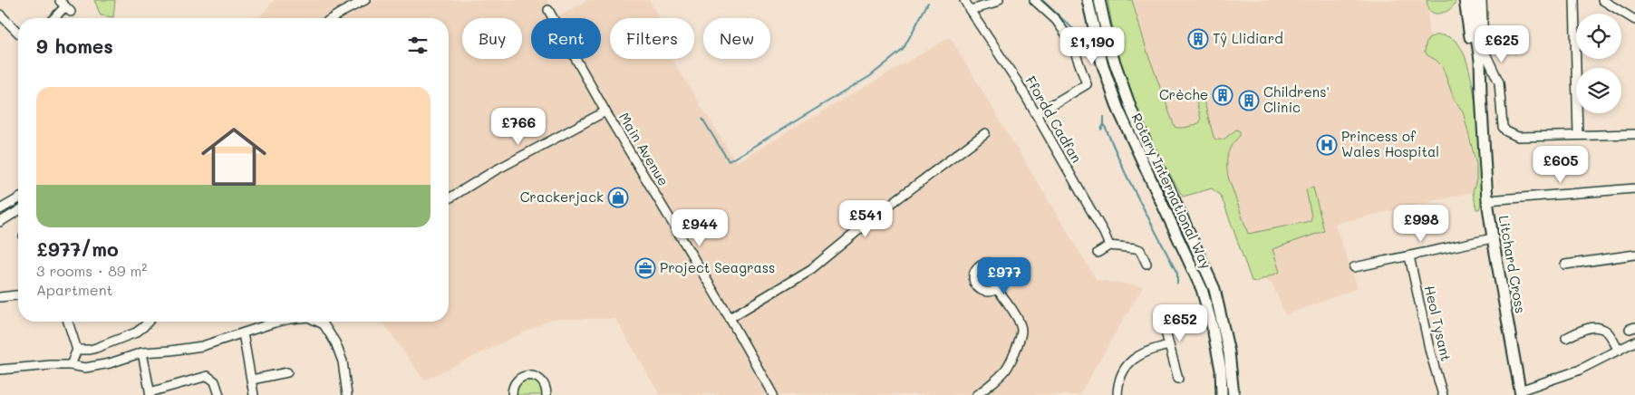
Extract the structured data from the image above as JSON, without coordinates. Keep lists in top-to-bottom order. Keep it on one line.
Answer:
{"streets":{"main road":["Rotary International Way","Litchard Cross"],"street":["Ffordd Cadfan","Main Avenue","Heol Tysant"]},"places":{"building":["Tŷ Llidiard","Crèche","Childrens' Clinic"],"hospital":["Princess of Wales Hospital"],"shop":["Crackerjack"],"office":["Project Seagrass"]},"page":{"chip":["Buy","Rent","Filters","New"],"heading":"9 homes","price":["£625","£1,190","£766","£605","£541","£998","£944","£977","£652"],"list":[{"name":"£977/mo","note":"3 rooms · 89 m² · Apartment"}]}}
